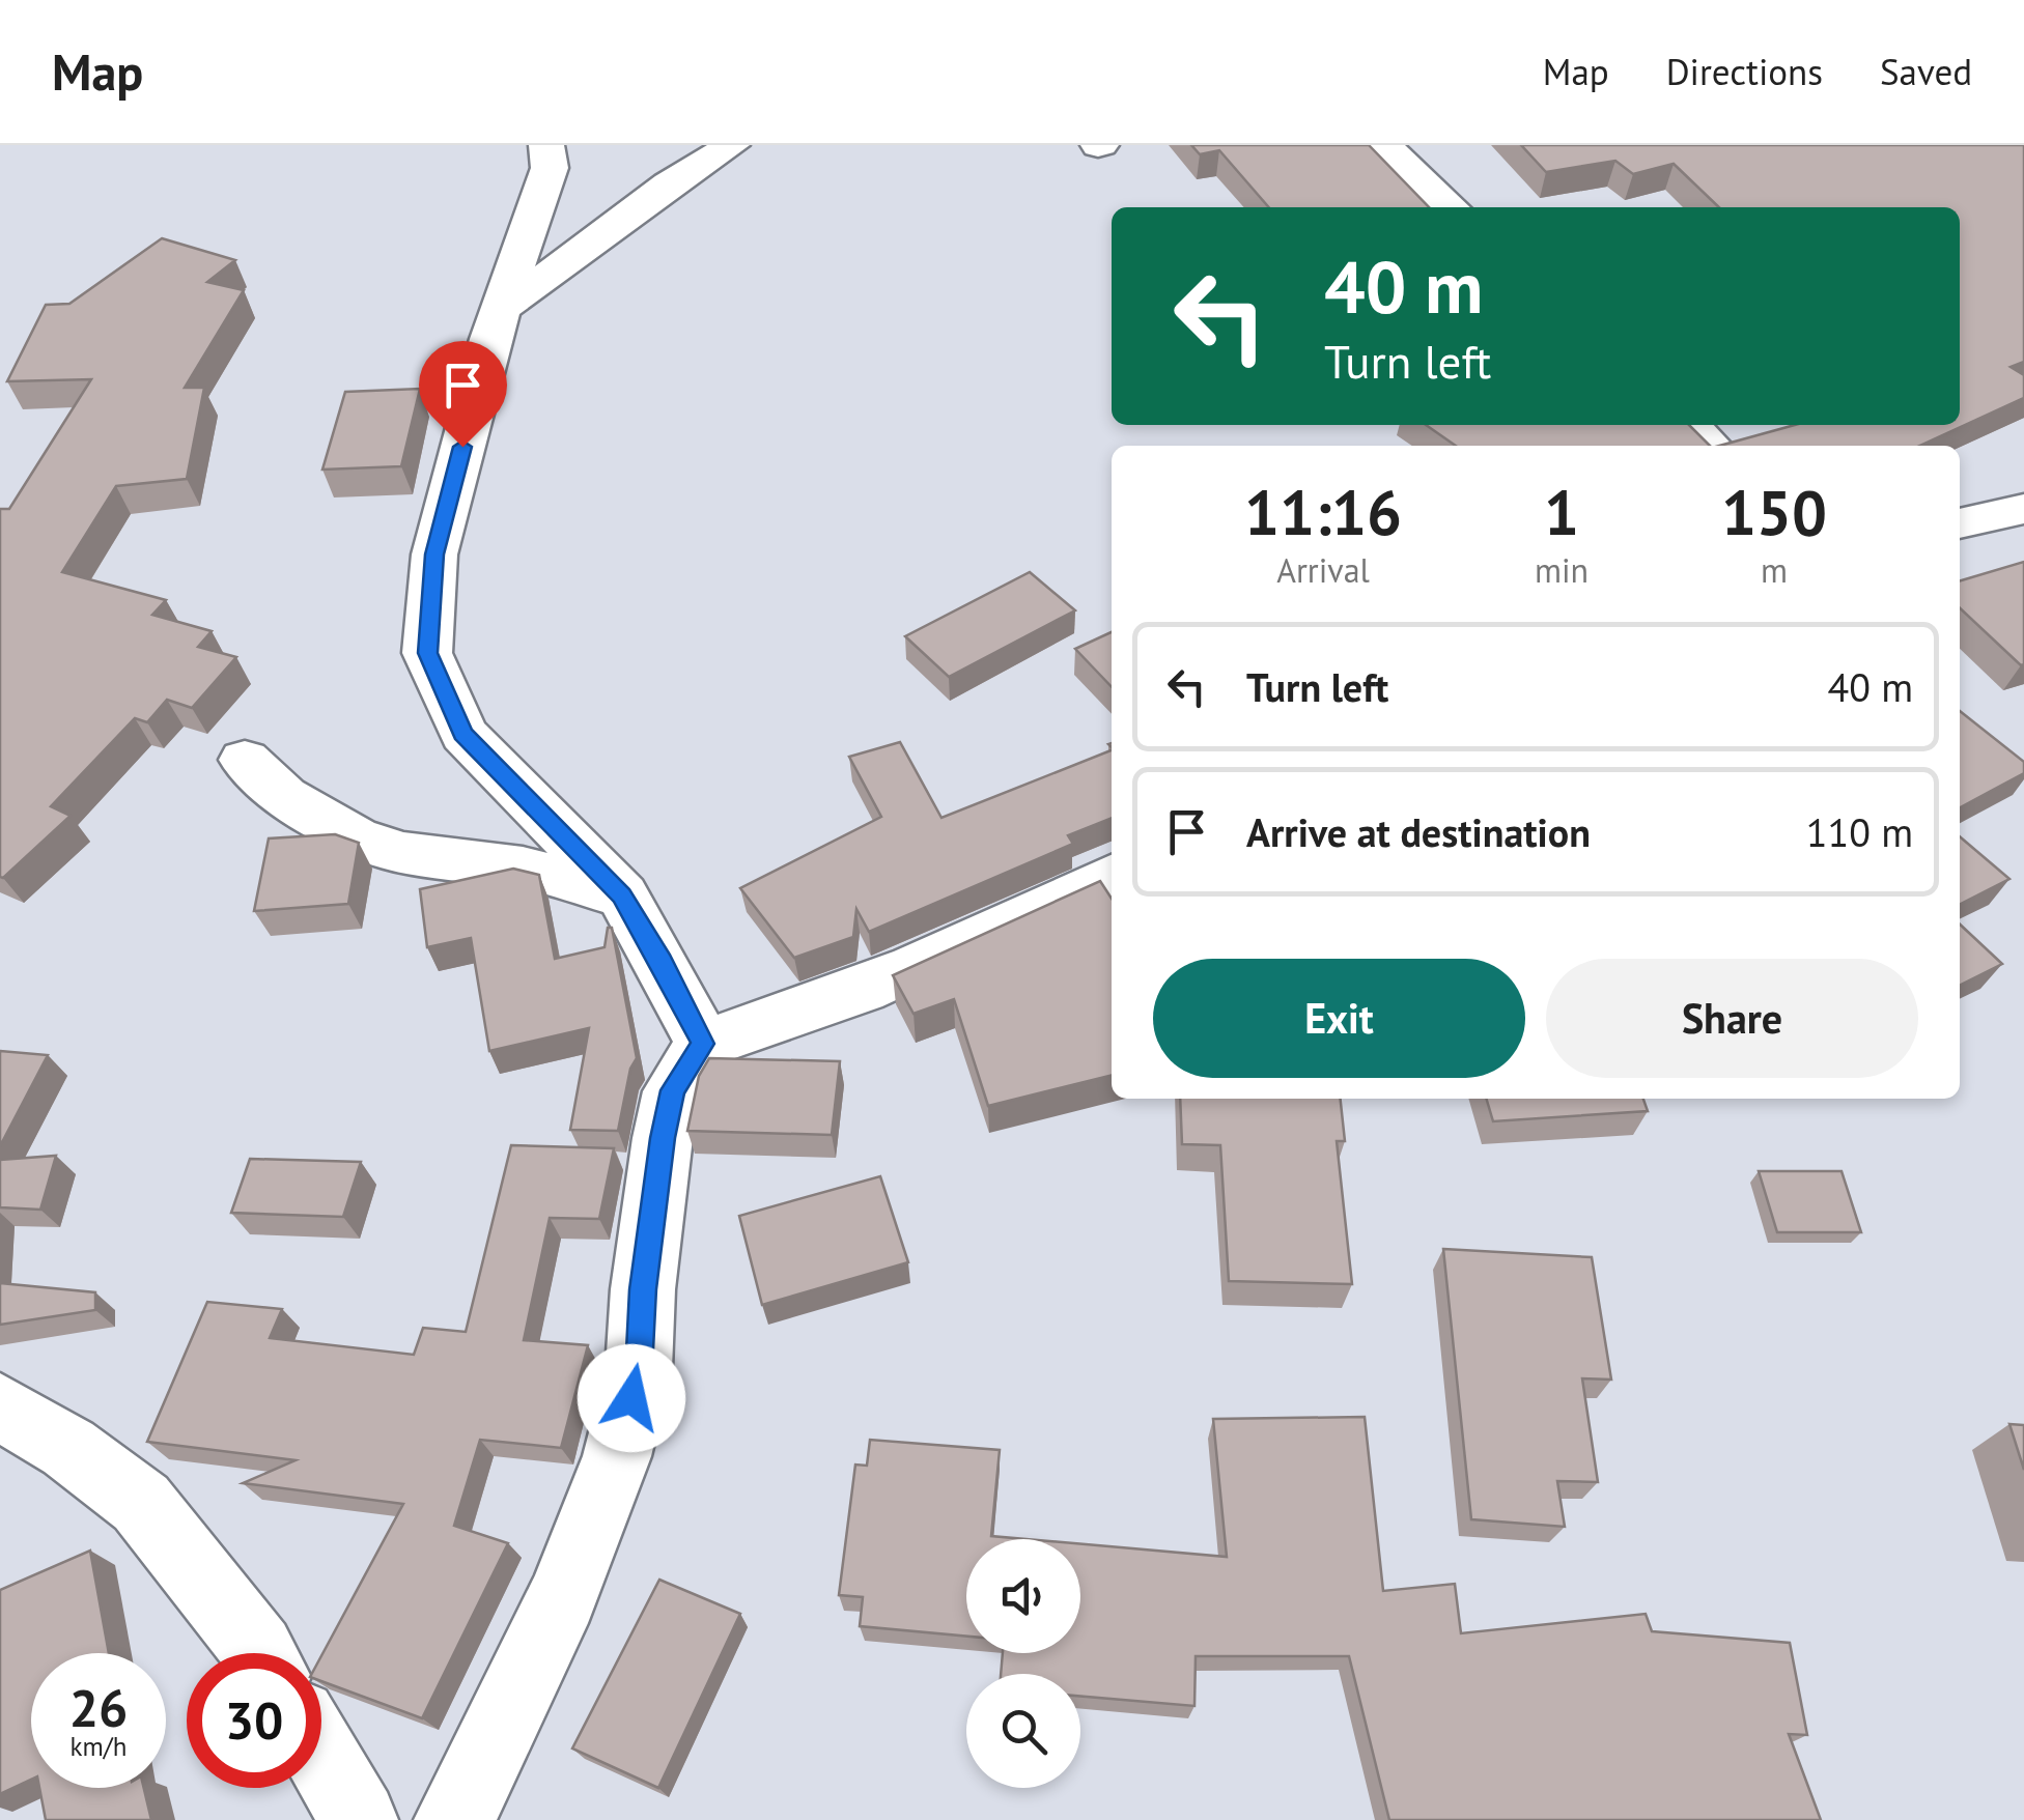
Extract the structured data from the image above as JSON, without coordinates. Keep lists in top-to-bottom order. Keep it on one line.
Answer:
{"page":{"header":"Map","nav":["Map","Directions","Saved"],"turn":["40 m","Turn left"],"eta":["11:16","Arrival","1","min","150","m"],"list":[{"name":"Turn left","value":"40 m"},{"name":"Arrive at destination","value":"110 m"}],"buttons":["Exit","Share"],"speed":"26 km/h","limit":"30"}}
